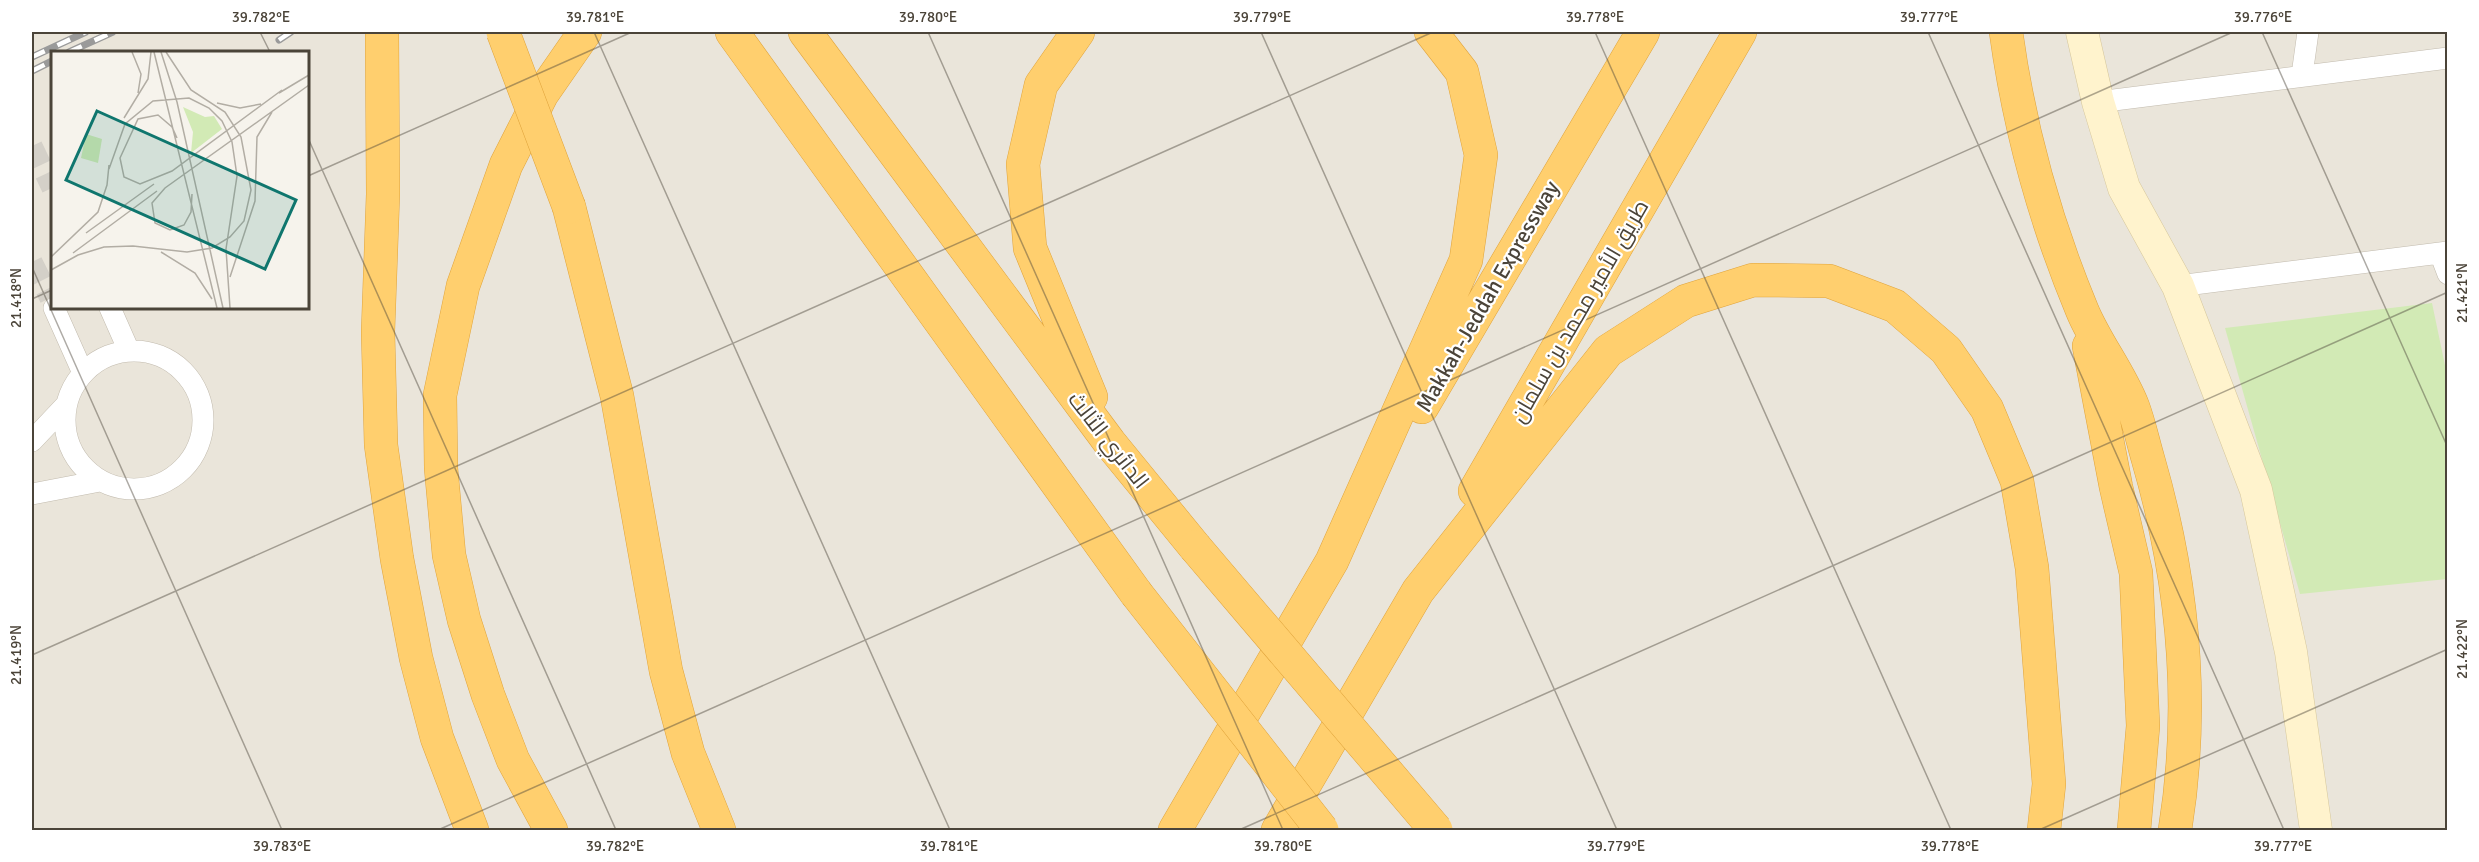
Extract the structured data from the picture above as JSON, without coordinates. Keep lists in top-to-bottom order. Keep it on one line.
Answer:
{"streets":{"highway":["Makkah-Jeddah Expressway","طريق الأمير محمد بن سلمان","الدائري الثالث"]},"coordinates":["39.782°E","39.781°E","39.780°E","39.779°E","39.778°E","39.777°E","39.776°E","21.421°N","21.418°N","21.422°N","21.419°N","39.783°E"]}
